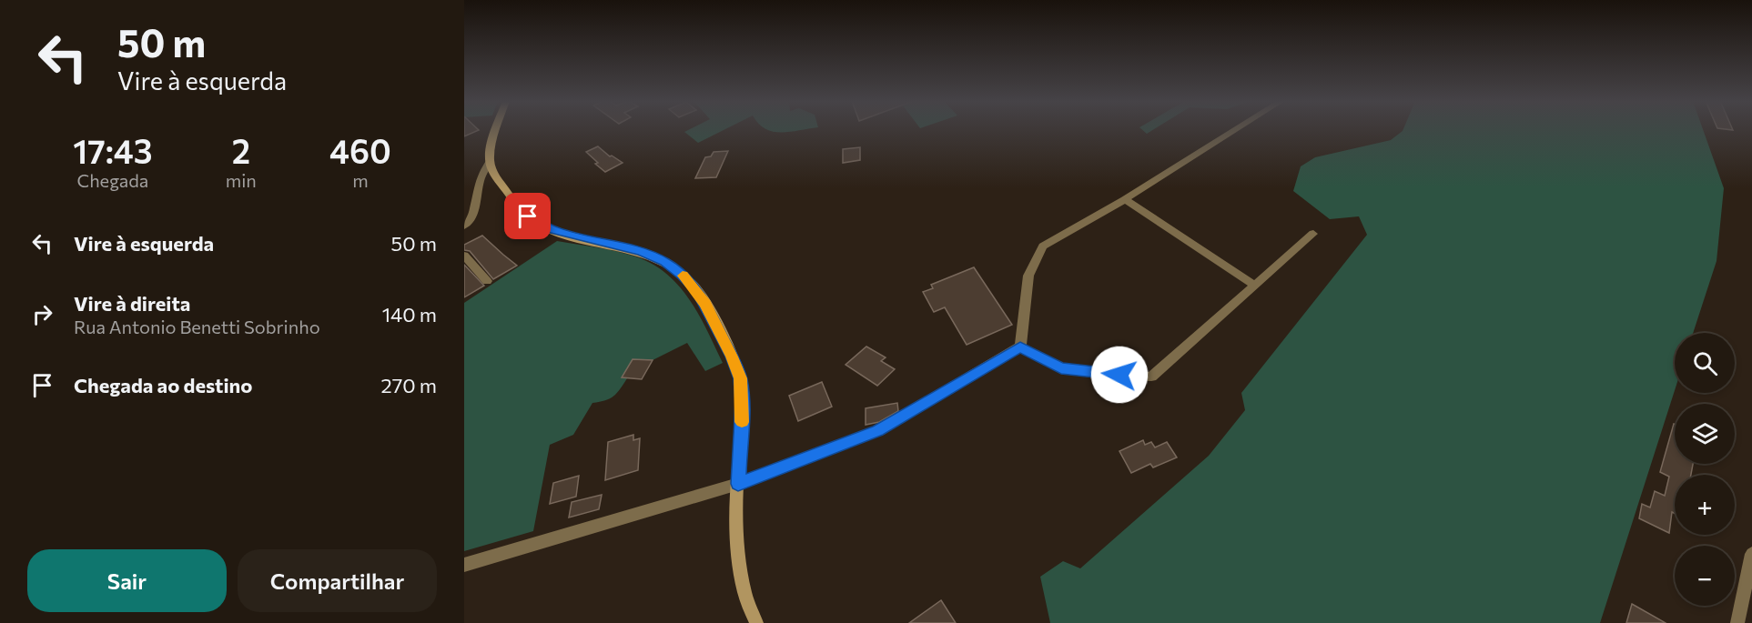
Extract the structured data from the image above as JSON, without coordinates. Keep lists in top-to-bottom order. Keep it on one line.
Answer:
{"page":{"turn":["50 m","Vire à esquerda"],"eta":["17:43","Chegada","2","min","460","m"],"list":[{"name":"Vire à esquerda","value":"50 m"},{"name":"Vire à direita","note":"Rua Antonio Benetti Sobrinho","value":"140 m"},{"name":"Chegada ao destino","value":"270 m"}],"map_buttons":["+","−"],"buttons":["Sair","Compartilhar"]}}
